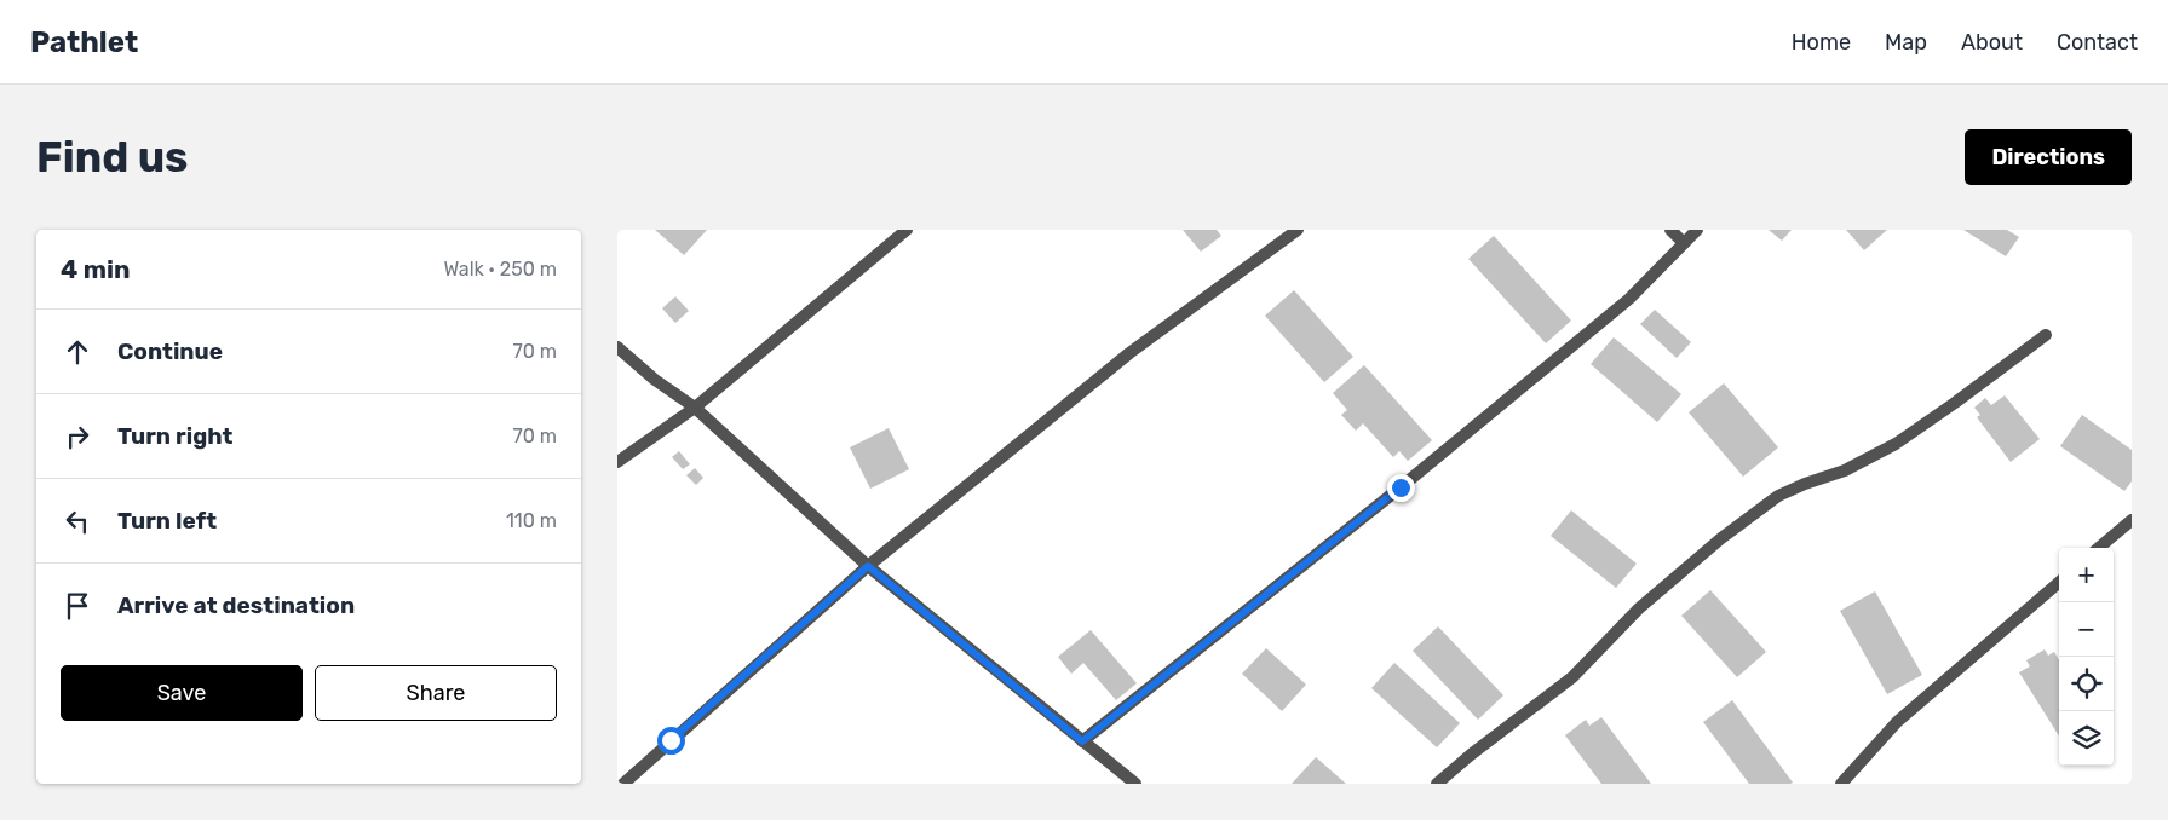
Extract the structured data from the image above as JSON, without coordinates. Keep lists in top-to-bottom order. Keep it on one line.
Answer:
{"page":{"header":"Pathlet","nav":["Home","Map","About","Contact"],"buttons":["Directions",["Save","Share"]],"title":"Find us","heading":["4 min","Walk · 250 m"],"list":[["Continue","70 m"],["Turn right","70 m"],["Turn left","110 m"],"Arrive at destination"],"map_buttons":["+","−"]}}
